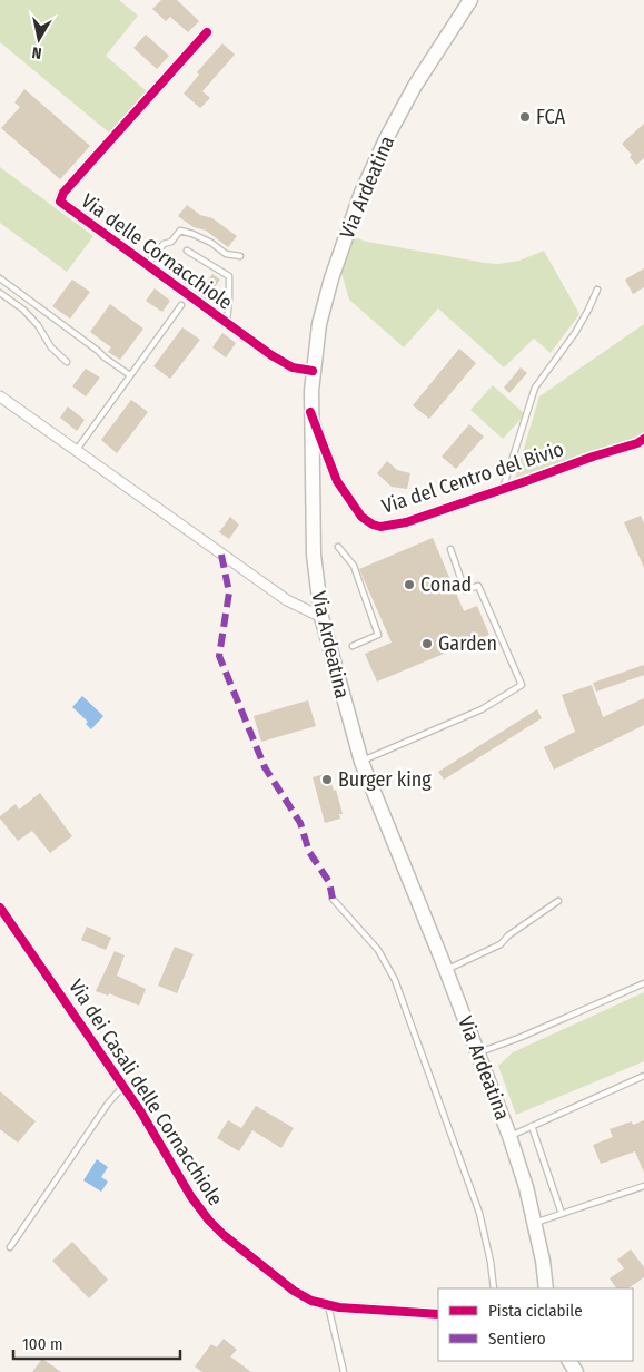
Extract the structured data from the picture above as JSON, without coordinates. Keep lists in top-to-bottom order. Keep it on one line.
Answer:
{"streets":{"main road":["Via Ardeatina"],"street":["Via delle Cornacchiole","Via del Centro del Bivio","Via dei Casali delle Cornacchiole"]},"crossings":[["Via Ardeatina","Via delle Cornacchiole"],["Via Ardeatina","Via del Centro del Bivio"]],"places":["FCA","Conad","Garden","Burger king"],"legend":["Pista ciclabile","Sentiero"],"scale_bar":"100 m","north":"bottom"}
